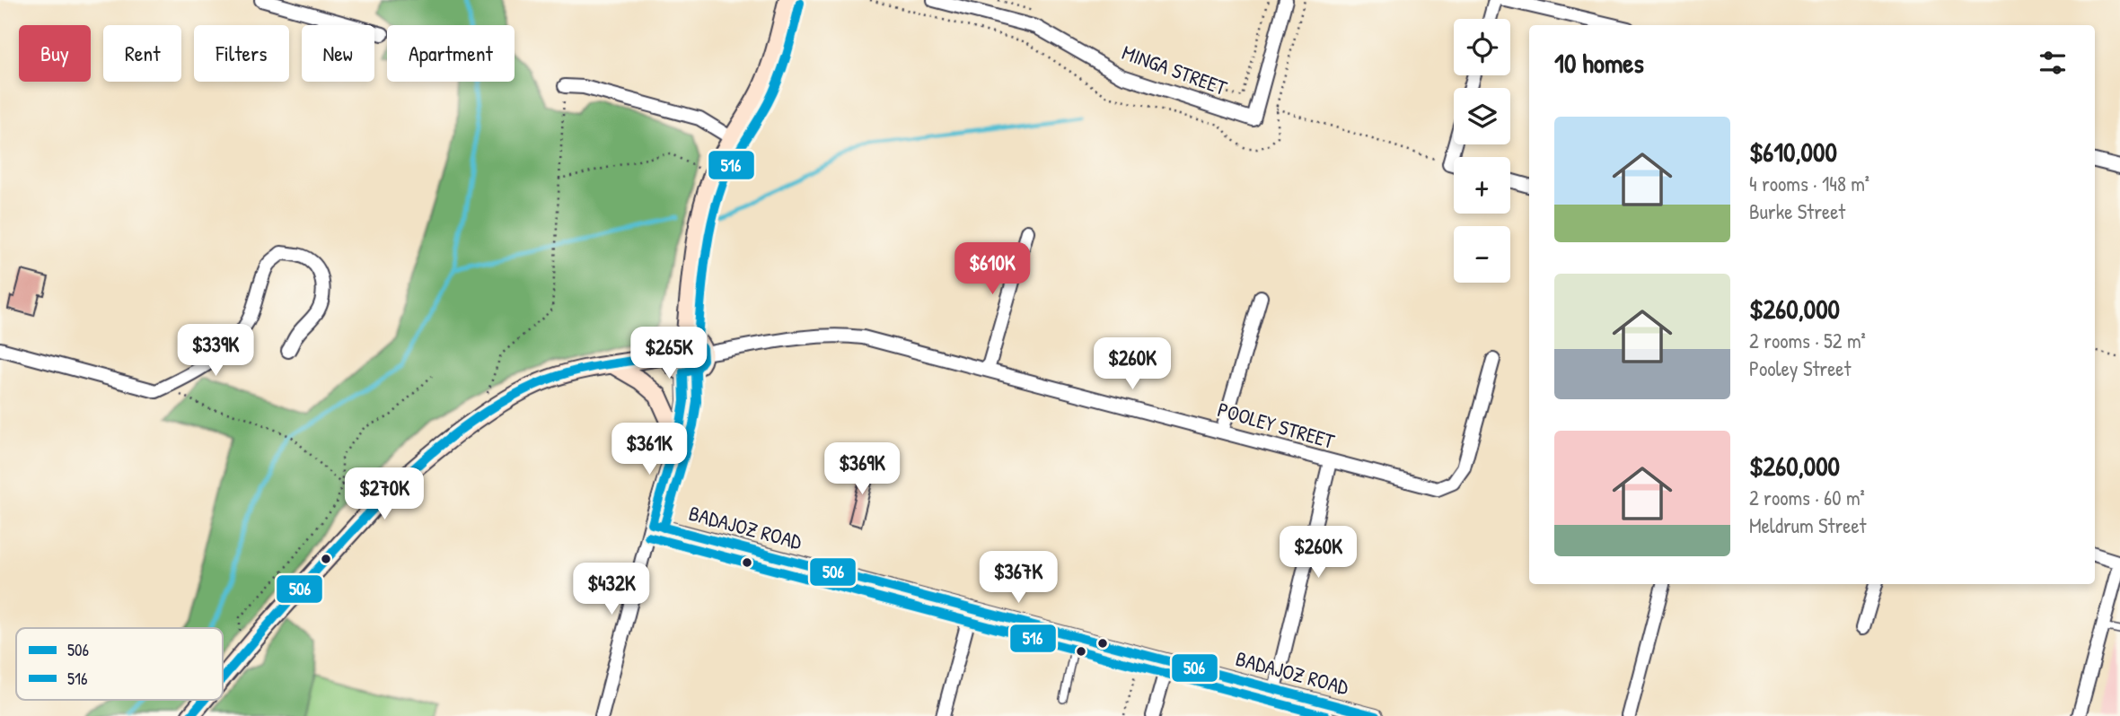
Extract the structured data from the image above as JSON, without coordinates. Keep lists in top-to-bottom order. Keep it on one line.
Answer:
{"streets":{"street":["MINGA STREET","POOLEY STREET","BADAJOZ ROAD"]},"lines":["transit line 516","transit line 506"],"legend":["506","516"],"page":{"map_buttons":["+","−"],"chip":["Buy","Rent","Filters","New","Apartment"],"heading":"10 homes","list":[{"name":"$610,000","note":"4 rooms · 148 m² · Burke Street"},{"name":"$260,000","note":"2 rooms · 52 m² · Pooley Street"},{"name":"$260,000","note":"2 rooms · 60 m² · Meldrum Street"}],"price":["$610K","$339K","$265K","$260K","$361K","$369K","$270K","$260K","$367K","$432K"]}}
